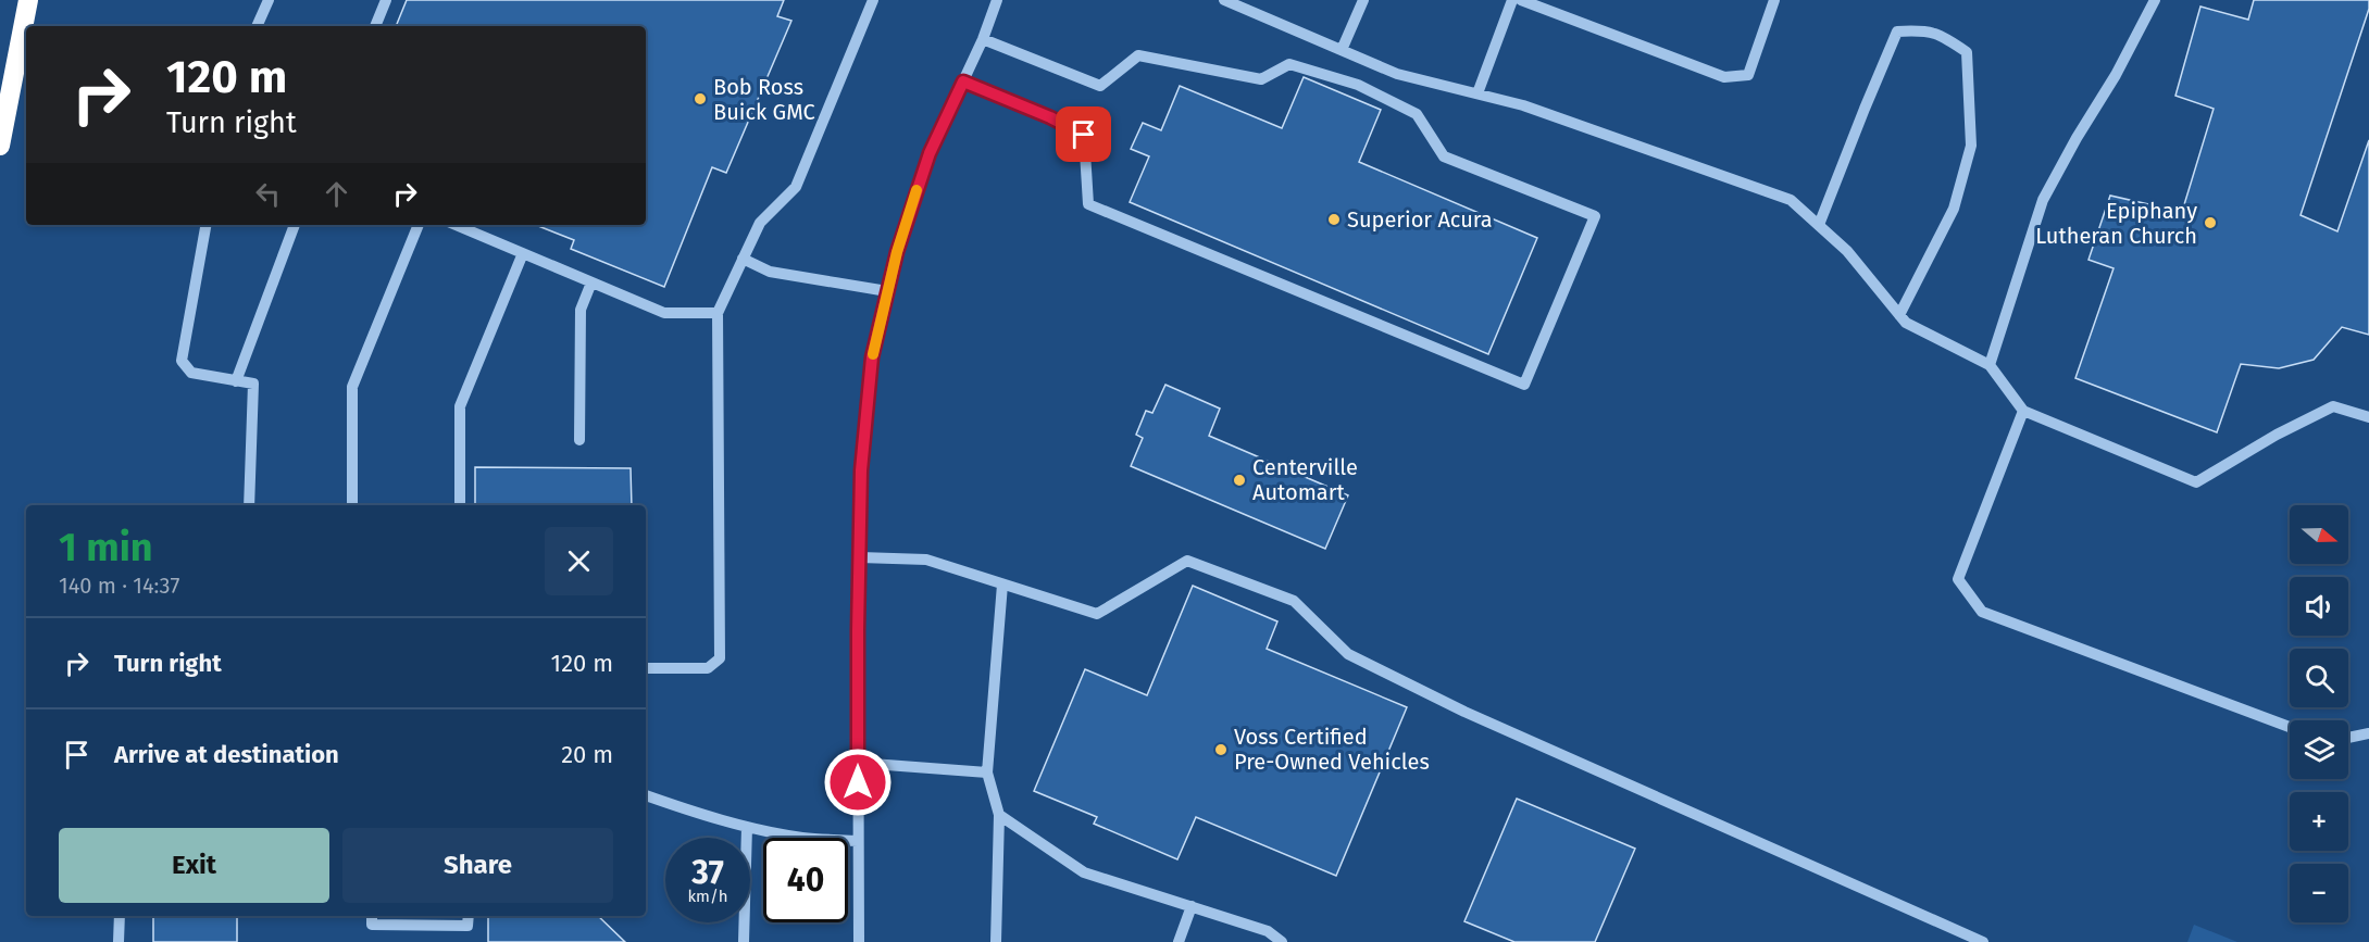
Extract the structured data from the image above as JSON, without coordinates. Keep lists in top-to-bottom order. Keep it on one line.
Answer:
{"places":["Bob Ross Buick GMC","Superior Acura","Epiphany Lutheran Church","Centerville Automart","Voss Certified Pre-Owned Vehicles"],"north":"right","page":{"turn":["120 m","Turn right"],"map_buttons":["+","−"],"heading":["1 min","140 m · 14:37"],"list":[{"name":"Turn right","value":"120 m"},{"name":"Arrive at destination","value":"20 m"}],"buttons":["Exit","Share"],"speed":"37 km/h","limit":"40"}}
